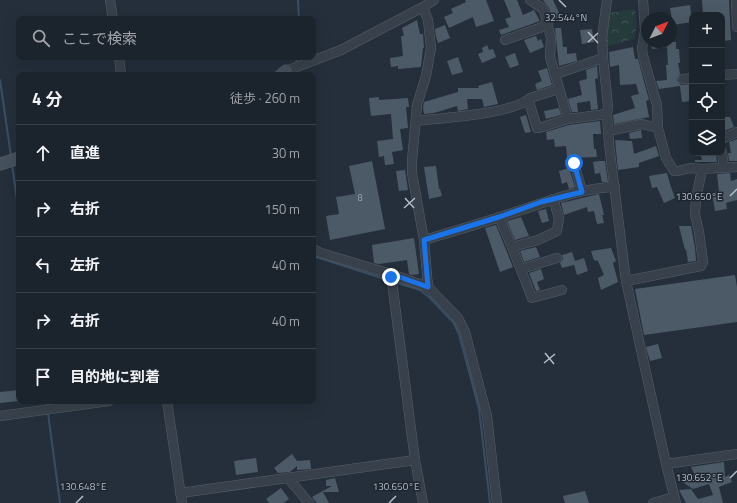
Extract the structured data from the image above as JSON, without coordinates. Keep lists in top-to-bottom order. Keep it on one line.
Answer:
{"house_numbers":["8"],"north":"top right","page":{"map_buttons":["+","−"],"search":"ここで検索","heading":["4 分","徒歩 · 260 m"],"list":[["直進","30 m"],["右折","150 m"],["左折","40 m"],["右折","40 m"],"目的地に到着"]},"coordinates":["32.544°N","130.650°E","130.652°E","130.648°E"]}
